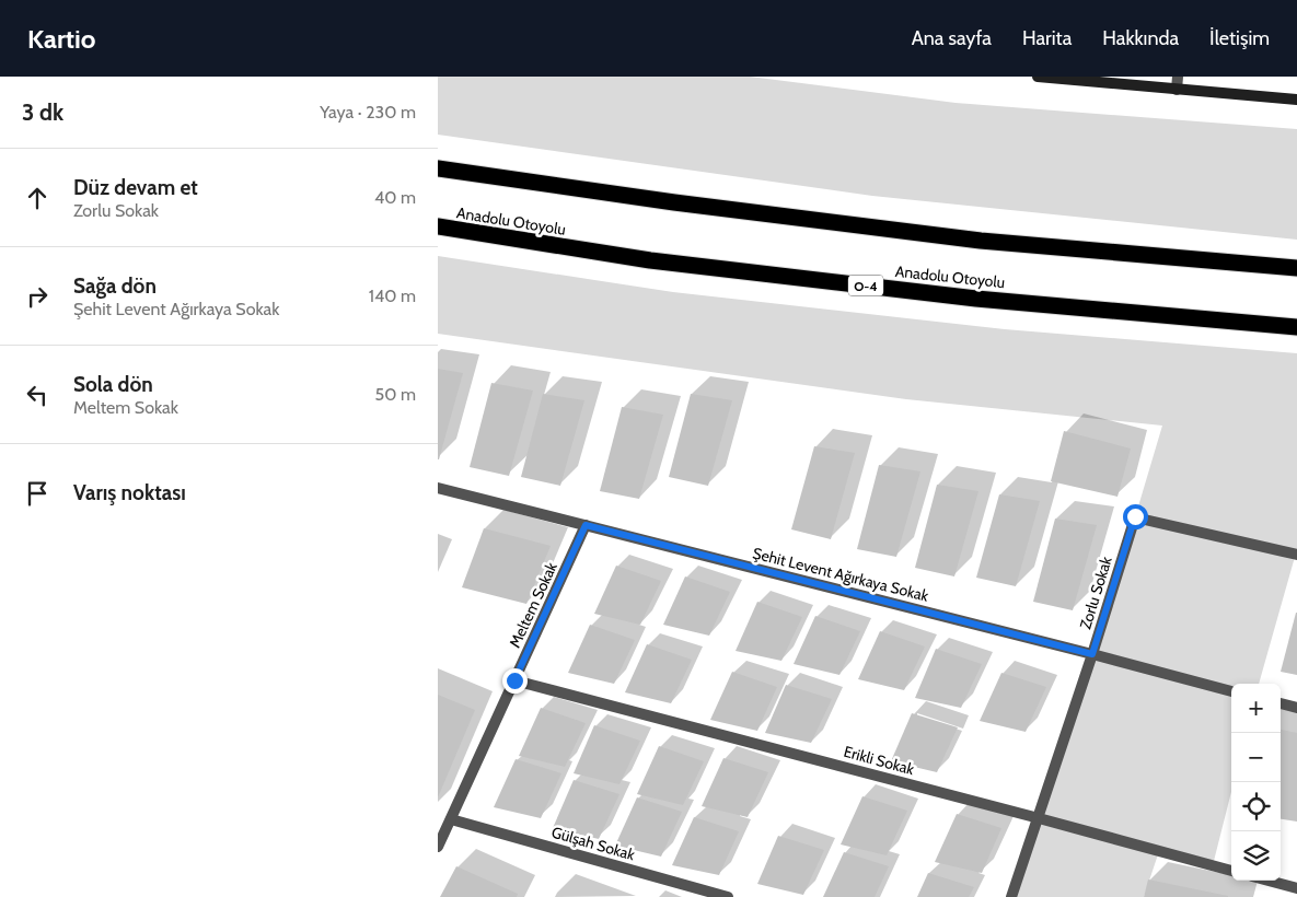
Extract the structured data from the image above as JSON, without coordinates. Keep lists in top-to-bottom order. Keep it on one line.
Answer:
{"streets":{"highway":["Anadolu Otoyolu","O-4"],"street":["Şehit Levent Ağırkaya Sokak","Zorlu Sokak","Meltem Sokak","Erikli Sokak","Gülşah Sokak"]},"crossings":[["Şehit Levent Ağırkaya Sokak","Zorlu Sokak"],["Şehit Levent Ağırkaya Sokak","Meltem Sokak"],["Zorlu Sokak","Erikli Sokak"],["Meltem Sokak","Erikli Sokak"],["Meltem Sokak","Gülşah Sokak"]],"page":{"header":"Kartio","nav":["Ana sayfa","Harita","Hakkında","İletişim"],"heading":["3 dk","Yaya · 230 m"],"list":[["Düz devam et","Zorlu Sokak","40 m"],["Sağa dön","Şehit Levent Ağırkaya Sokak","140 m"],["Sola dön","Meltem Sokak","50 m"],"Varış noktası"],"map_buttons":["+","−"]}}
